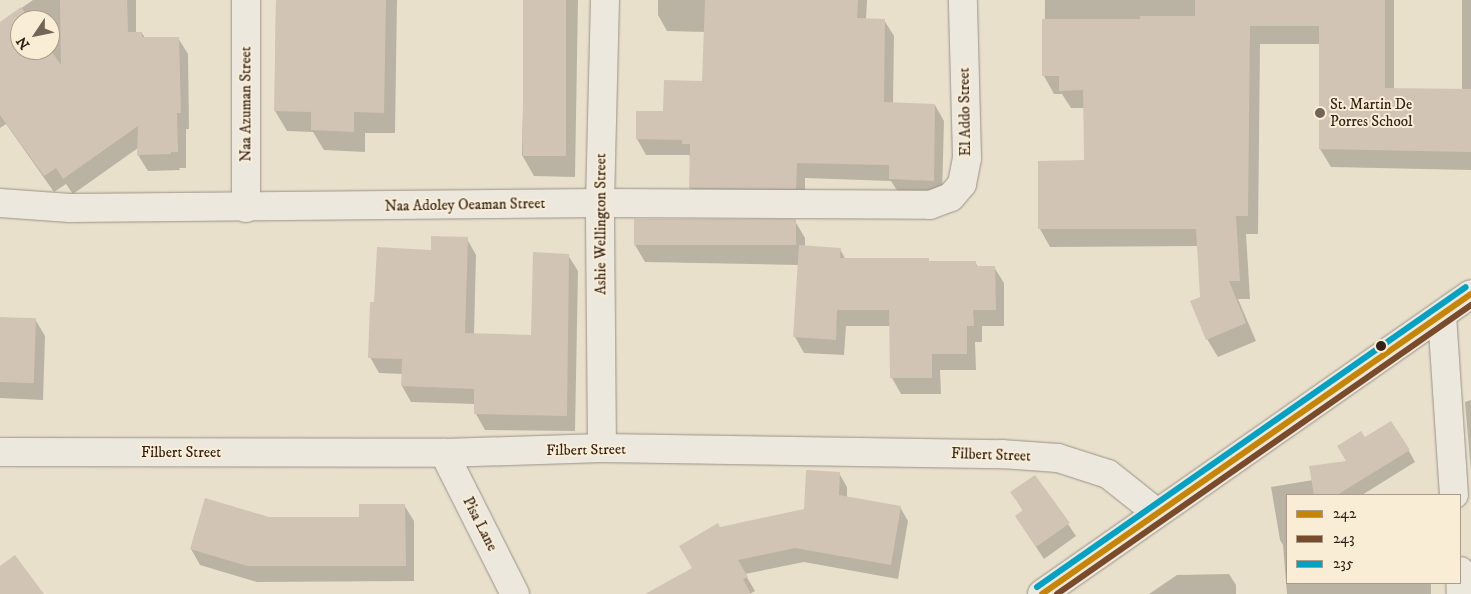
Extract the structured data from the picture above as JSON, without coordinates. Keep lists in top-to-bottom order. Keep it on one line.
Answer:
{"streets":{"street":["Naa Azuman Street","El Addo Street","Naa Adoley Oeaman Street","Ashie Wellington Street","Filbert Street","Pisa Lane"]},"crossings":[["Naa Azuman Street","Naa Adoley Oeaman Street"],["El Addo Street","Naa Adoley Oeaman Street"],["Naa Adoley Oeaman Street","Ashie Wellington Street"],["Ashie Wellington Street","Filbert Street"],["Filbert Street","Pisa Lane"]],"places":["St. Martin De Porres School"],"lines":["transit line 235","transit line 242","transit line 243"],"legend":["242","243","235"],"north":"bottom left"}
